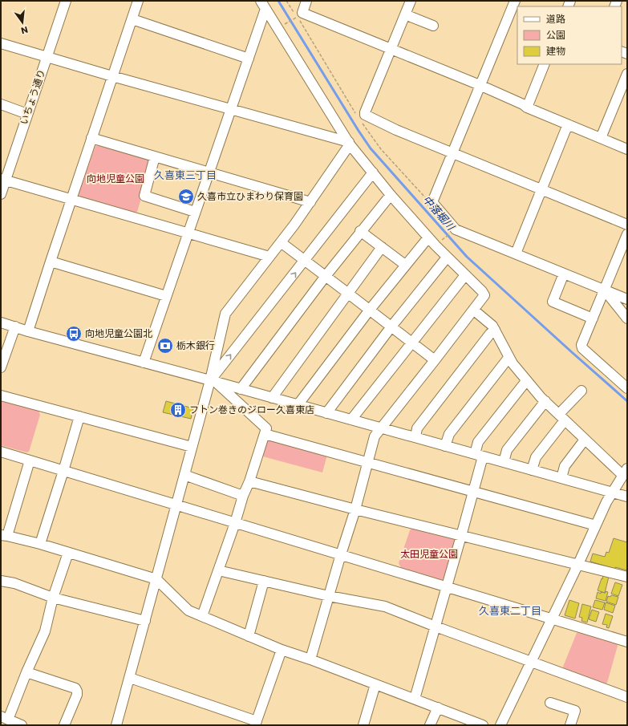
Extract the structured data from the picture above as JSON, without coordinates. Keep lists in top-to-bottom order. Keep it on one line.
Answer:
{"streets":{"street":["いちょう通り"]},"districts":["久喜東三丁目","久喜東二丁目"],"water":["中落堀川"],"parks":["向地児童公園","太田児童公園"],"places":{"school or university":["久喜市立ひまわり保育園"],"bus stop":["向地児童公園北"],"bank":["栃木銀行"],"building":["フトン巻きのジロー久喜東店"]},"legend":["道路","公園","建物"],"north":"bottom"}
